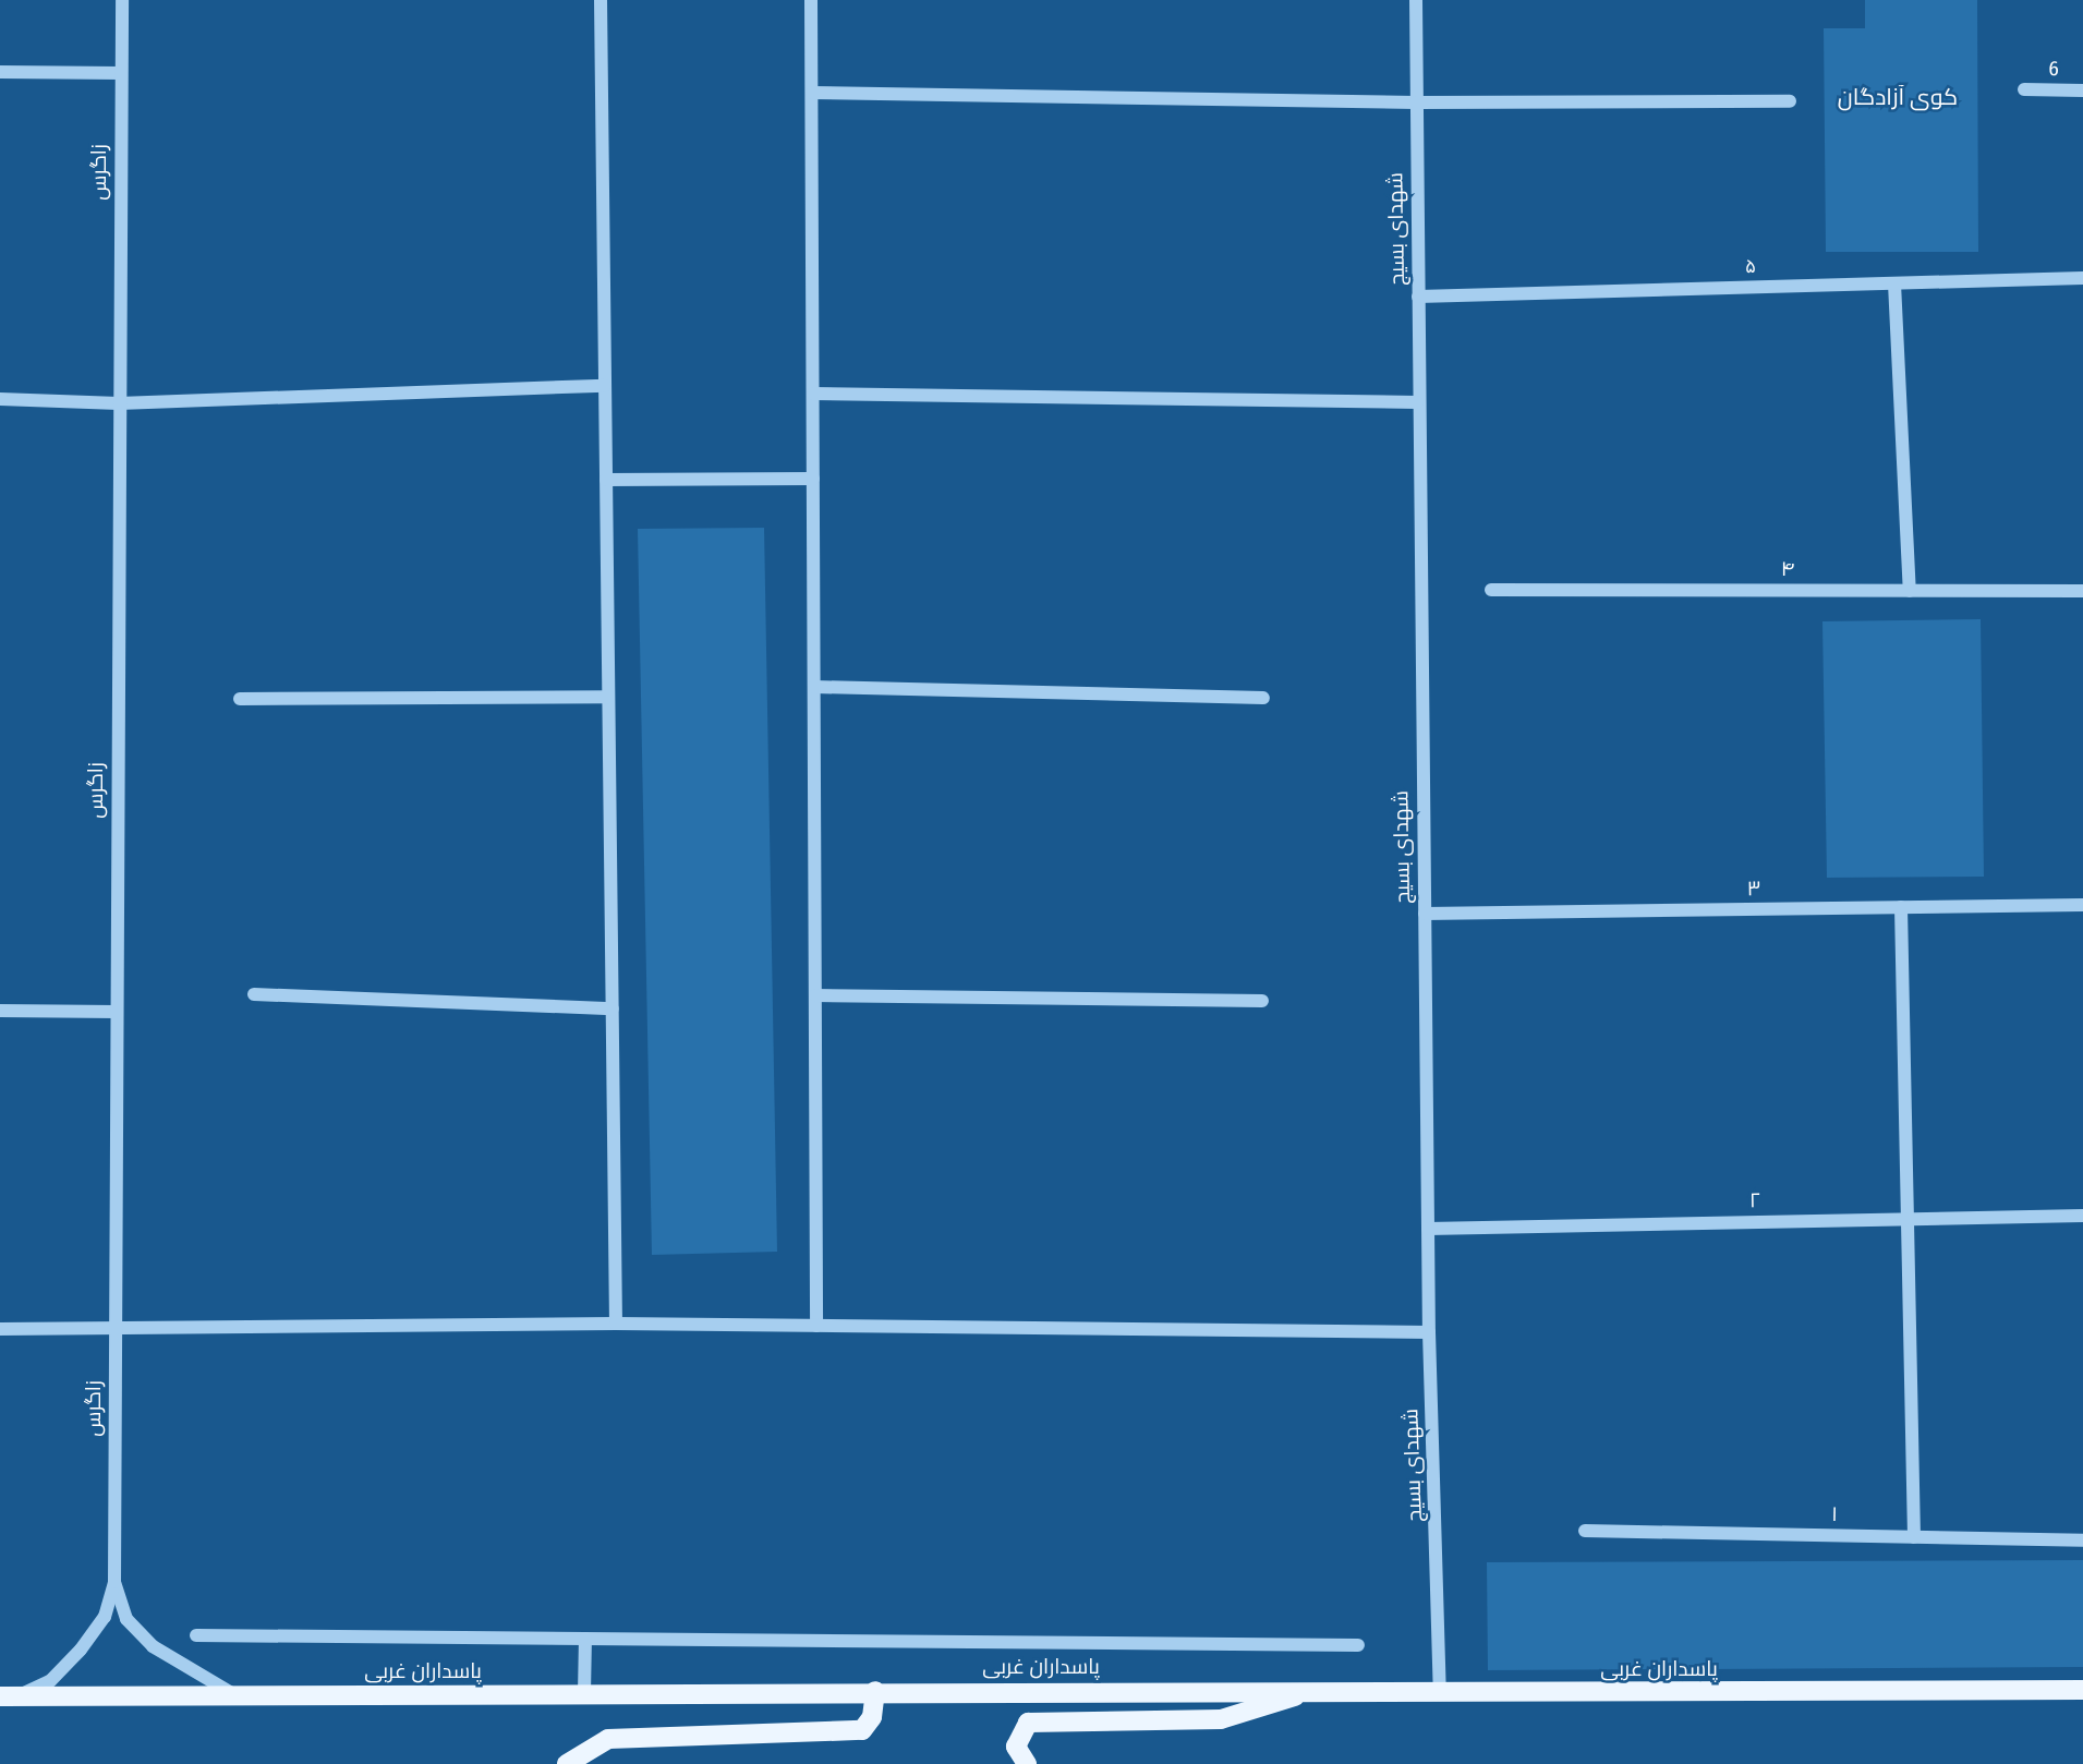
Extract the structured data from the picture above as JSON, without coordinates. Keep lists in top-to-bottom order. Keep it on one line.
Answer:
{"streets":{"main road":["پاسداران غربی"],"street":["6","زاگرس","شهدای بسیج","۵","۴","۳","۲","۱"]},"crossings":[["زاگرس","پاسداران غربی"],["شهدای بسیج","۵"],["شهدای بسیج","۳"],["شهدای بسیج","۲"],["شهدای بسیج","پاسداران غربی"]],"districts":["کوی آزادگان"]}
